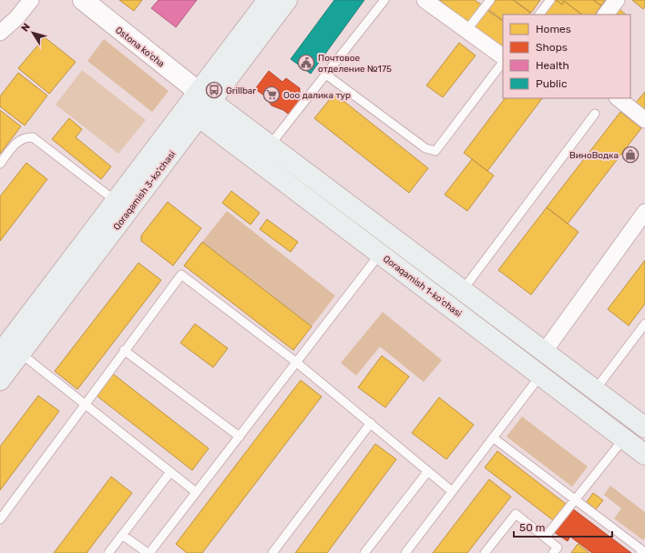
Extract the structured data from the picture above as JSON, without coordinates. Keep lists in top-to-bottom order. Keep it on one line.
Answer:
{"streets":{"main road":["Qoraqamish 3-ko'chasi","Qoraqamish 1-koʻchasi"],"street":["Ostona ko'cha"]},"crossings":[["Ostona ko'cha","Qoraqamish 3-ko'chasi"],["Qoraqamish 3-ko'chasi","Qoraqamish 1-koʻchasi"]],"places":{"public building":["Почтовое отделение №175"],"bus stop":["Grillbar"],"supermarket":["Ооо далика тур"],"shop":["ВиноВодка"]},"legend":["Homes","Shops","Health","Public"],"scale_bar":"50 m","north":"top left"}
